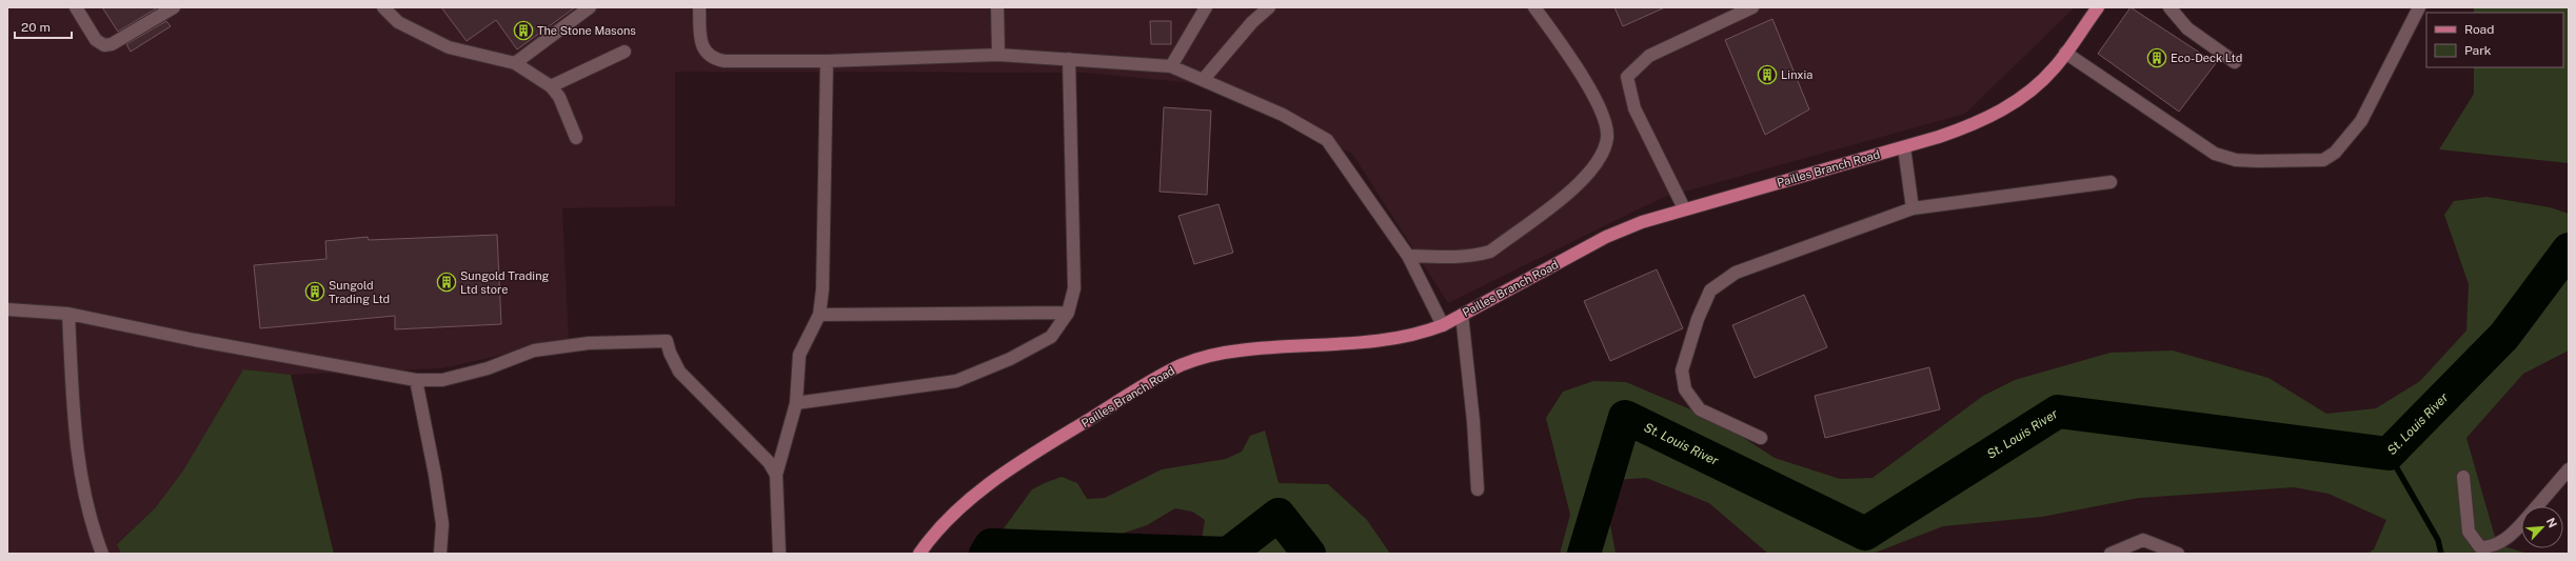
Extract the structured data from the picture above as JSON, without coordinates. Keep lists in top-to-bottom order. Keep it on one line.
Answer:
{"streets":{"main road":["Pailles Branch Road"]},"water":["St. Louis River"],"places":{"building":["The Stone Masons","Eco-Deck Ltd","Linxia","Sungold Trading Ltd store","Sungold Trading Ltd"]},"legend":["Road","Park"],"scale_bar":"20 m","north":"top right"}
